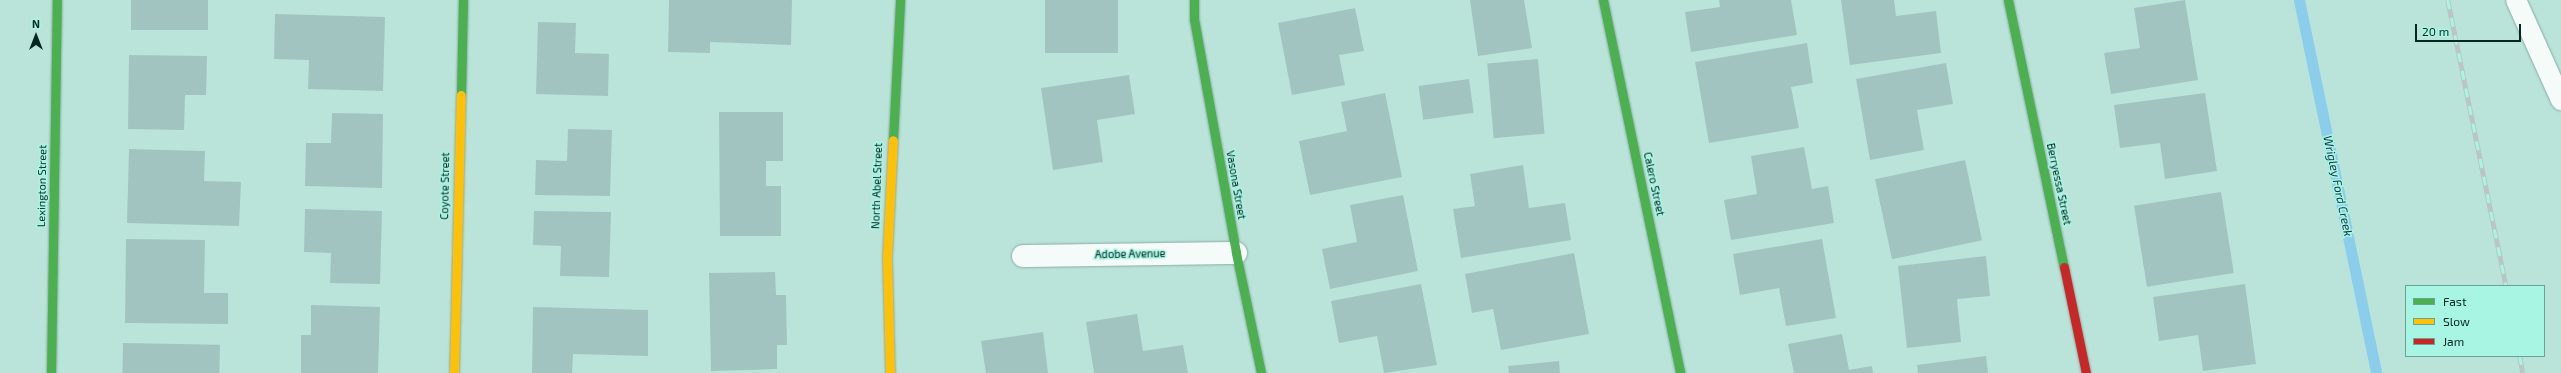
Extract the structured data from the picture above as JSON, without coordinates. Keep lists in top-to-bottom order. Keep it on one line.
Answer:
{"streets":{"street":["Calero Street","Berryessa Street","Vasona Street","Lexington Street","Coyote Street","North Abel Street","Adobe Avenue"]},"crossings":[["Vasona Street","Adobe Avenue"]],"water":["Wrigley Ford Creek"],"legend":["Fast","Slow","Jam"],"scale_bar":"20 m","north":"top"}
